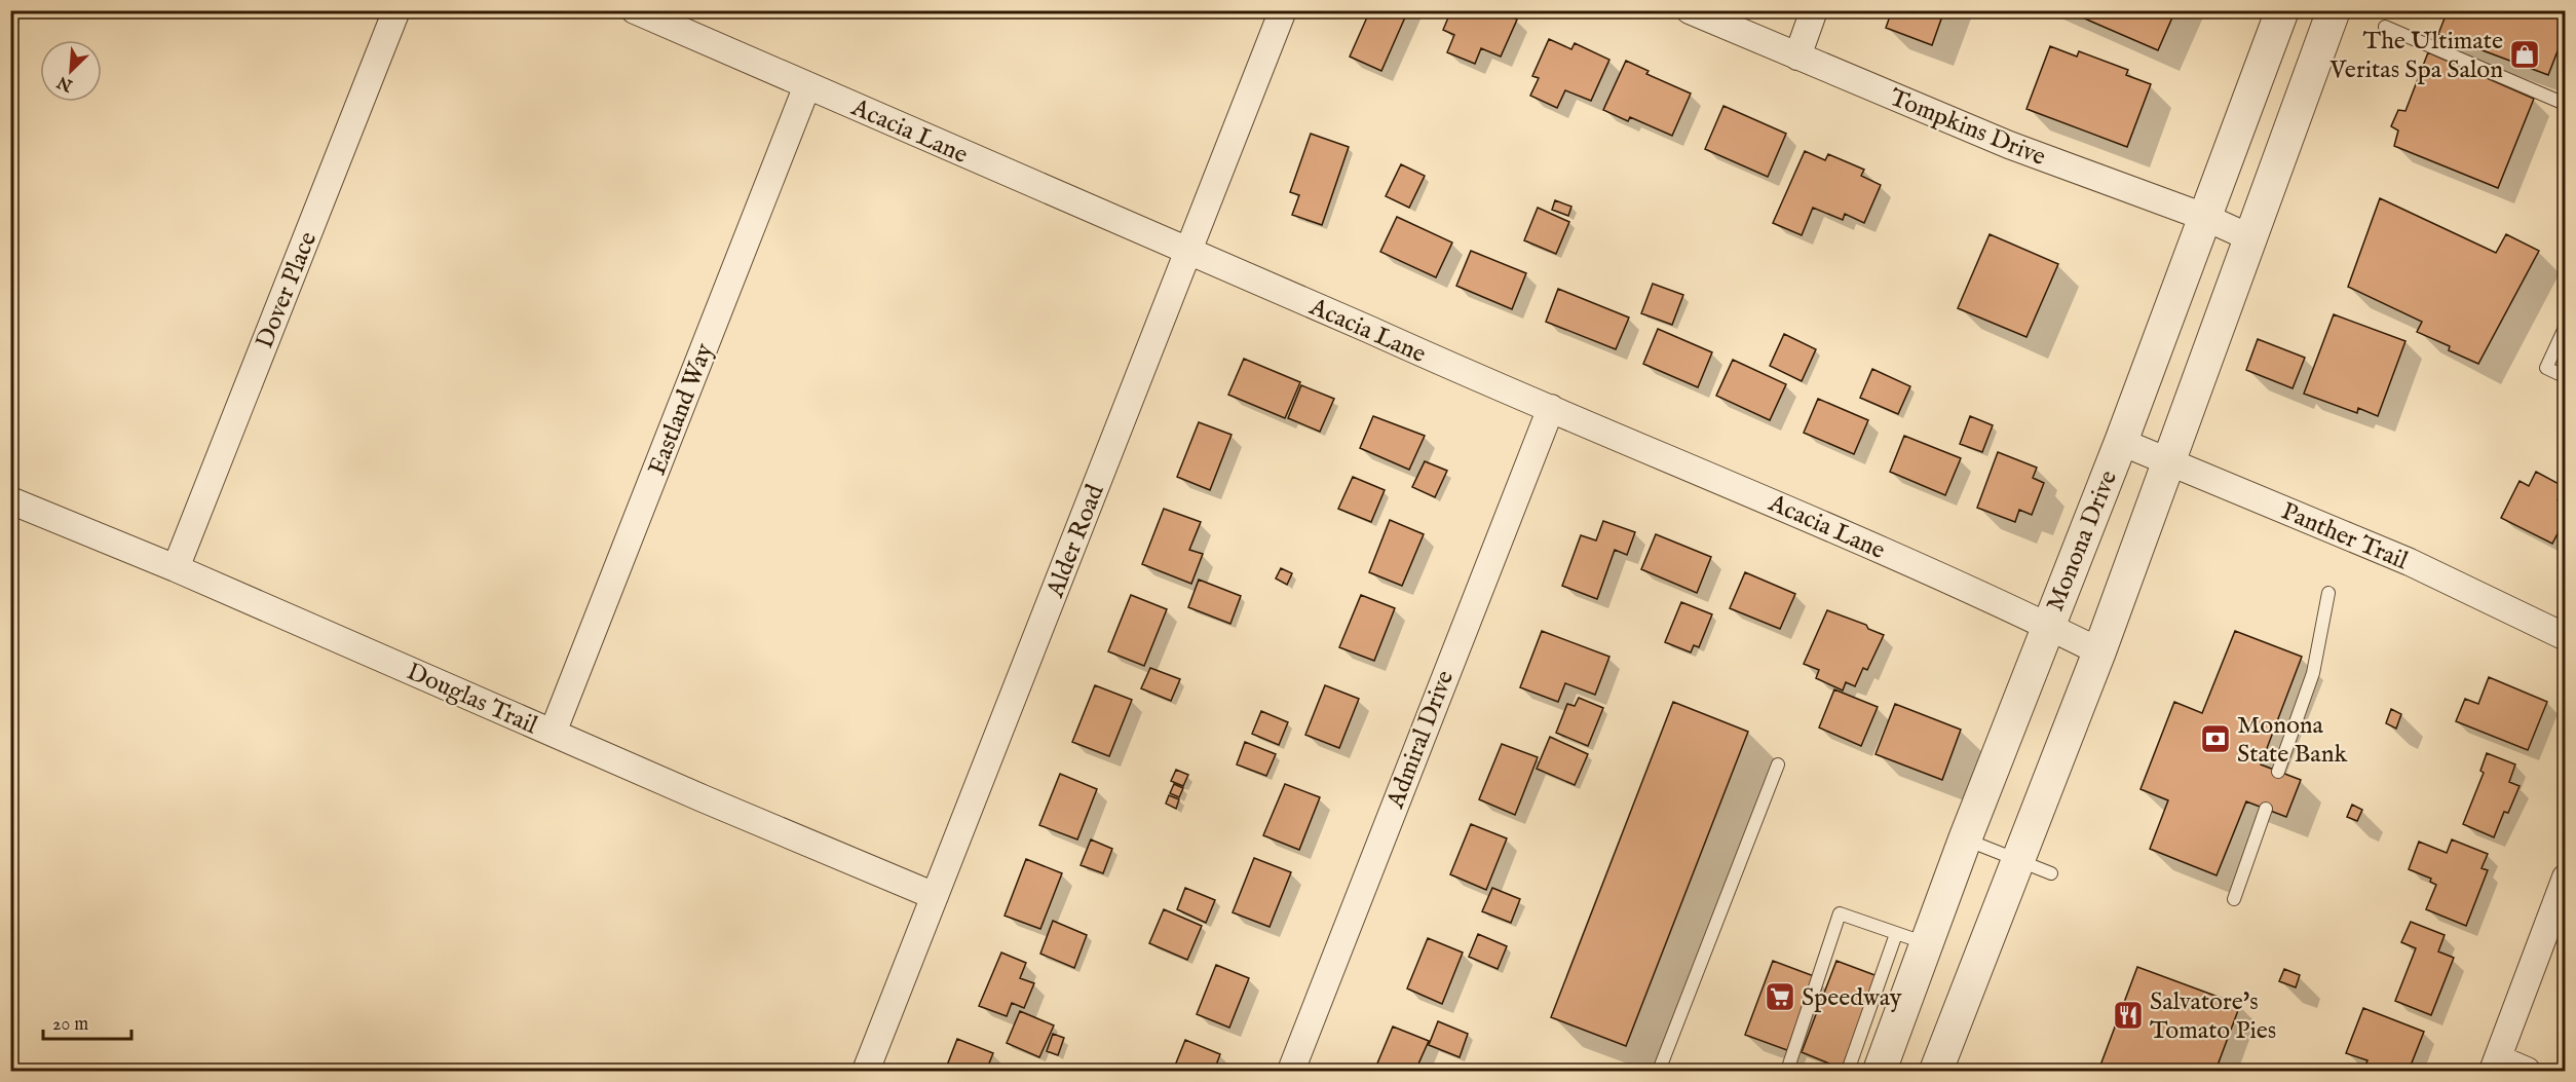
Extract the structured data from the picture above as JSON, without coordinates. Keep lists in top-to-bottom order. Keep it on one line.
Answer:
{"streets":{"street":["Tompkins Drive","Acacia Lane","Dover Place","Eastland Way","Panther Trail","Alder Road","Monona Drive","Douglas Trail","Admiral Drive"]},"crossings":[["Tompkins Drive","Monona Drive"],["Acacia Lane","Eastland Way"],["Acacia Lane","Alder Road"],["Acacia Lane","Monona Drive"],["Acacia Lane","Admiral Drive"],["Dover Place","Douglas Trail"],["Eastland Way","Douglas Trail"],["Panther Trail","Monona Drive"],["Alder Road","Douglas Trail"]],"places":{"shop":["The Ultimate Veritas Spa Salon"],"bank":["Monona State Bank"],"supermarket":["Speedway"],"restaurant":["Salvatore's Tomato Pies"]},"scale_bar":"20 m","north":"bottom left"}
